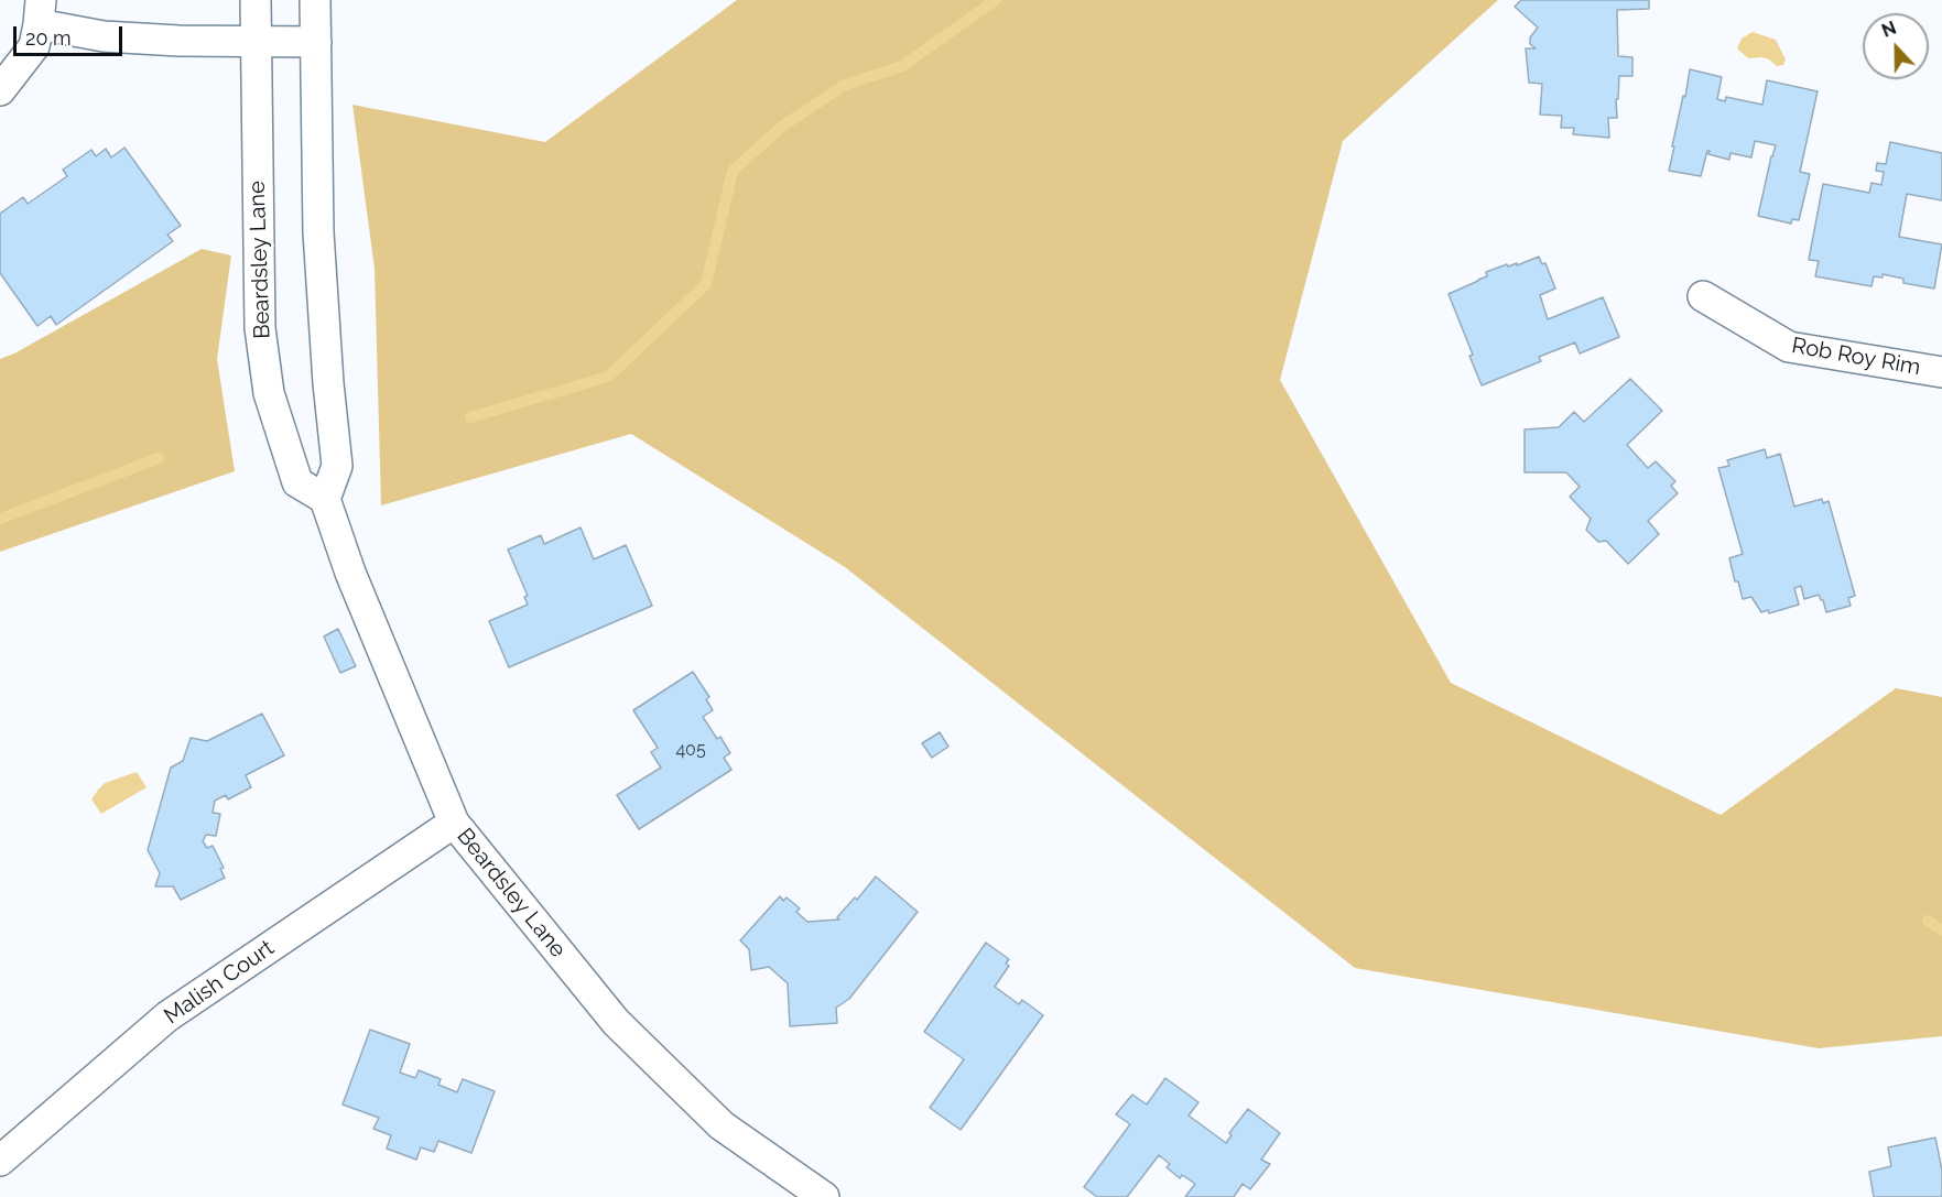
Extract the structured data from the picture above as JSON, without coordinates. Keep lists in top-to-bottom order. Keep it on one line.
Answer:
{"streets":{"street":["Beardsley Lane","Rob Roy Rim","Malish Court"]},"crossings":[["Beardsley Lane","Malish Court"]],"house_numbers":["405"],"scale_bar":"20 m","north":"top"}
